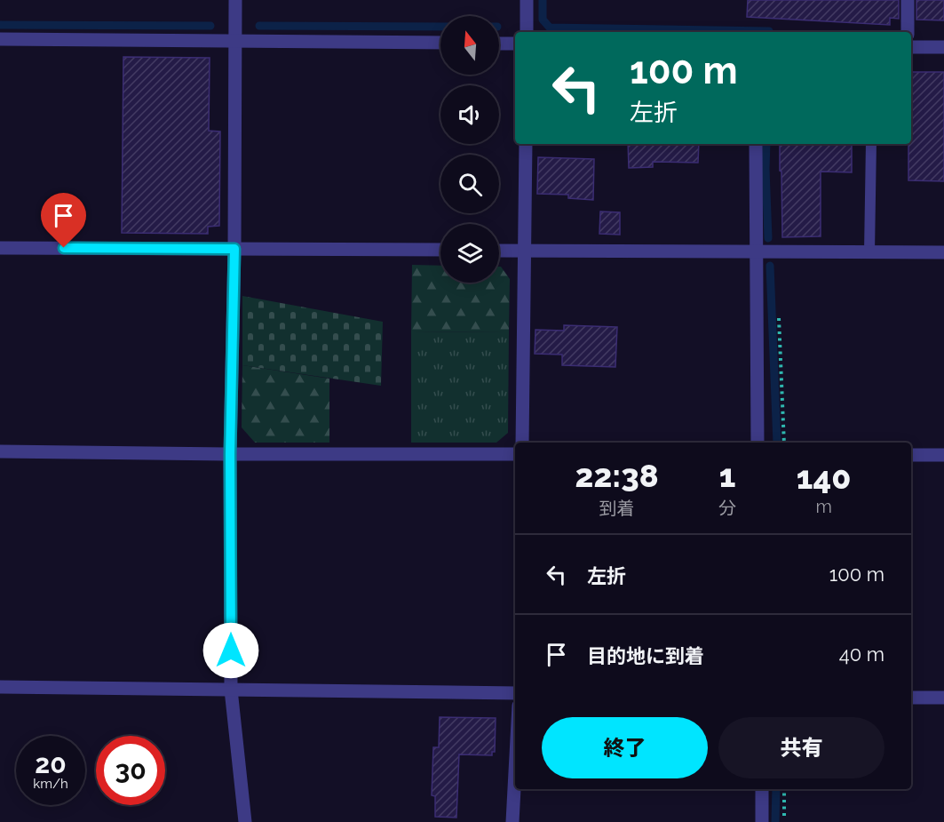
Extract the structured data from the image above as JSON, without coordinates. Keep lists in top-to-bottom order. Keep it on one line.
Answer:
{"north":"top","page":{"turn":["100 m","左折"],"eta":["22:38","到着","1","分","140","m"],"list":[{"name":"左折","value":"100 m"},{"name":"目的地に到着","value":"40 m"}],"buttons":["終了","共有"],"speed":"20 km/h","limit":"30"}}
